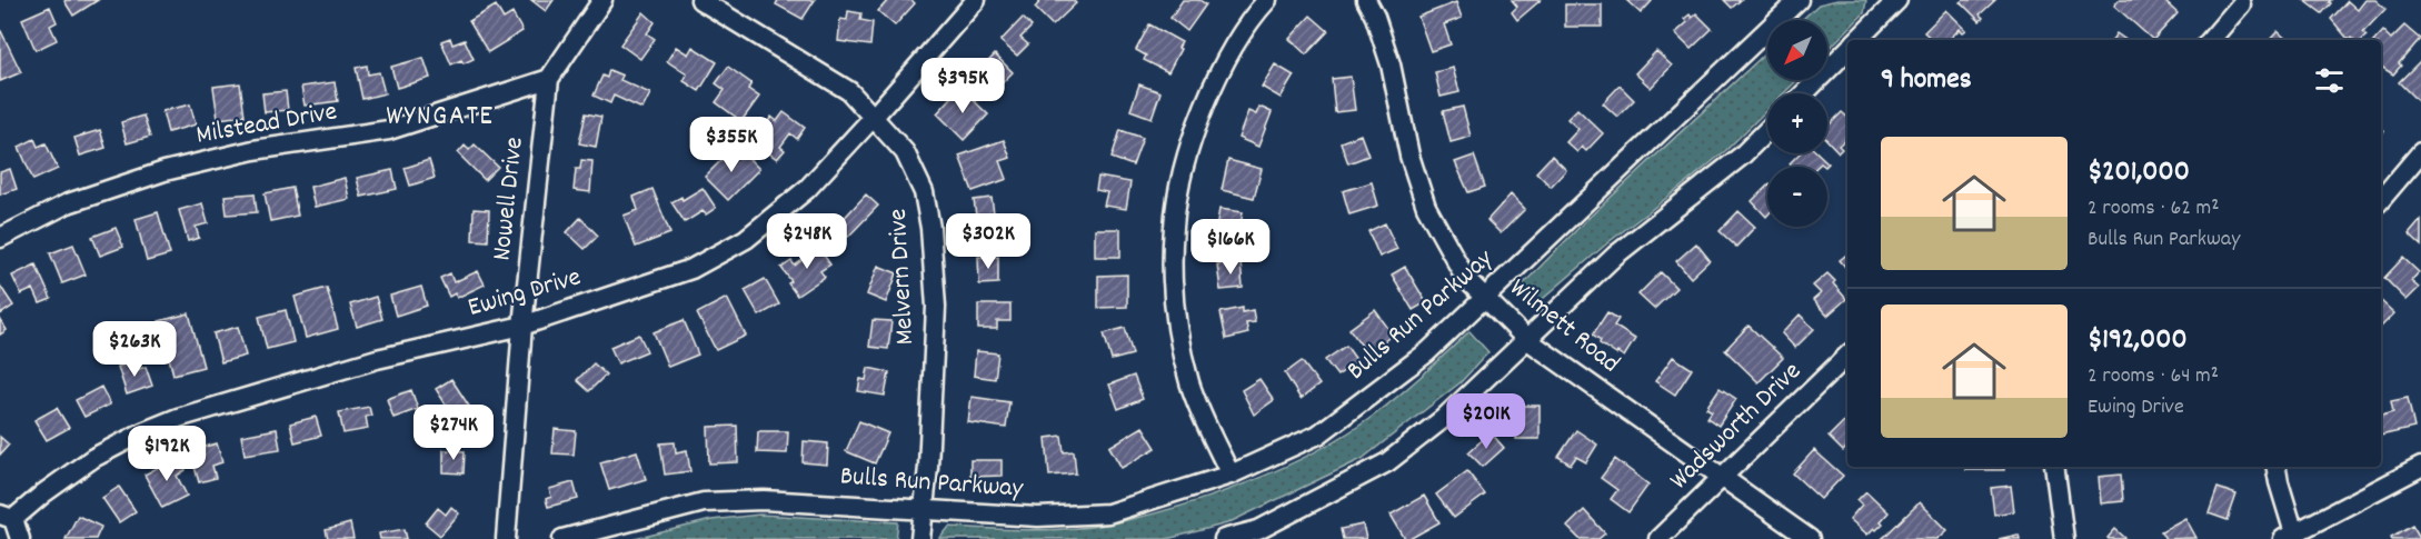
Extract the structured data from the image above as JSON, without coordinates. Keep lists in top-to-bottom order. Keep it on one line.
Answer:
{"streets":{"street":["Milstead Drive","Nowell Drive","Melvern Drive","Ewing Drive","Bulls Run Parkway","Wilmett Road","Wadsworth Drive"]},"crossings":[["Milstead Drive","Nowell Drive"],["Nowell Drive","Ewing Drive"],["Melvern Drive","Ewing Drive"],["Melvern Drive","Bulls Run Parkway"],["Bulls Run Parkway","Wilmett Road"],["Wilmett Road","Wadsworth Drive"]],"districts":["WYNGATE"],"north":"bottom left","page":{"map_buttons":["+","−"],"heading":"9 homes","price":["$395K","$355K","$248K","$302K","$166K","$263K","$201K","$274K","$192K"],"list":[{"name":"$201,000","note":"2 rooms · 62 m² · Bulls Run Parkway"},{"name":"$192,000","note":"2 rooms · 64 m² · Ewing Drive"}]}}
